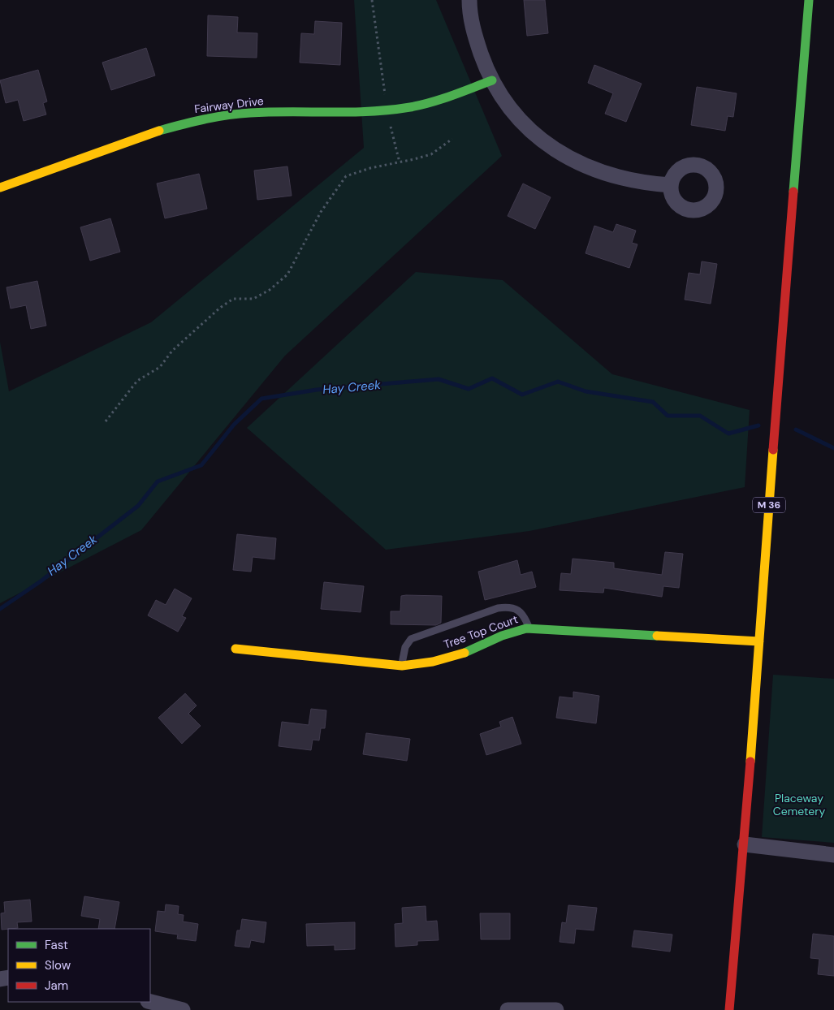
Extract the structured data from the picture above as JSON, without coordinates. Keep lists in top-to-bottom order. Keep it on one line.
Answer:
{"streets":{"street":["Fairway Drive","M 36","Tree Top Court"]},"crossings":[["M 36","Tree Top Court"]],"water":["Hay Creek"],"parks":["Placeway Cemetery"],"legend":["Fast","Slow","Jam"]}
